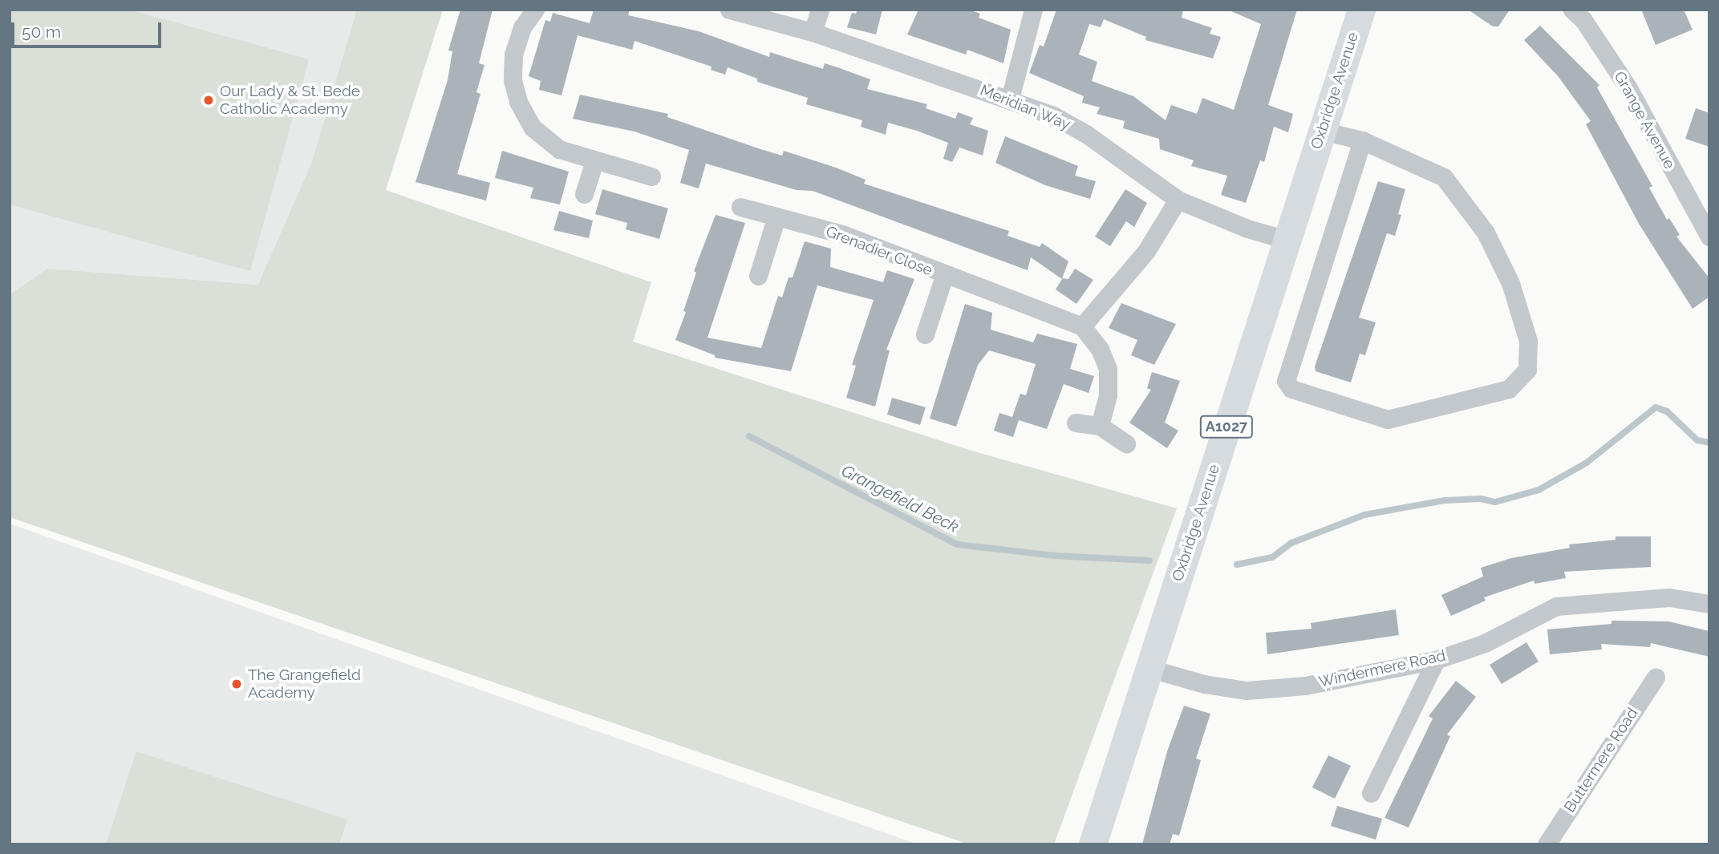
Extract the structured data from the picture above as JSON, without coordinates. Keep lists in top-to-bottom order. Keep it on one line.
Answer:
{"streets":{"main road":["Oxbridge Avenue","A1027"],"street":["Meridian Way","Grange Avenue","Grenadier Close","Windermere Road","Buttermere Road"]},"crossings":[["Oxbridge Avenue","Meridian Way"],["Oxbridge Avenue","Windermere Road"]],"water":["Grangefield Beck"],"places":["Our Lady & St. Bede Catholic Academy","The Grangefield Academy"],"scale_bar":"50 m"}
